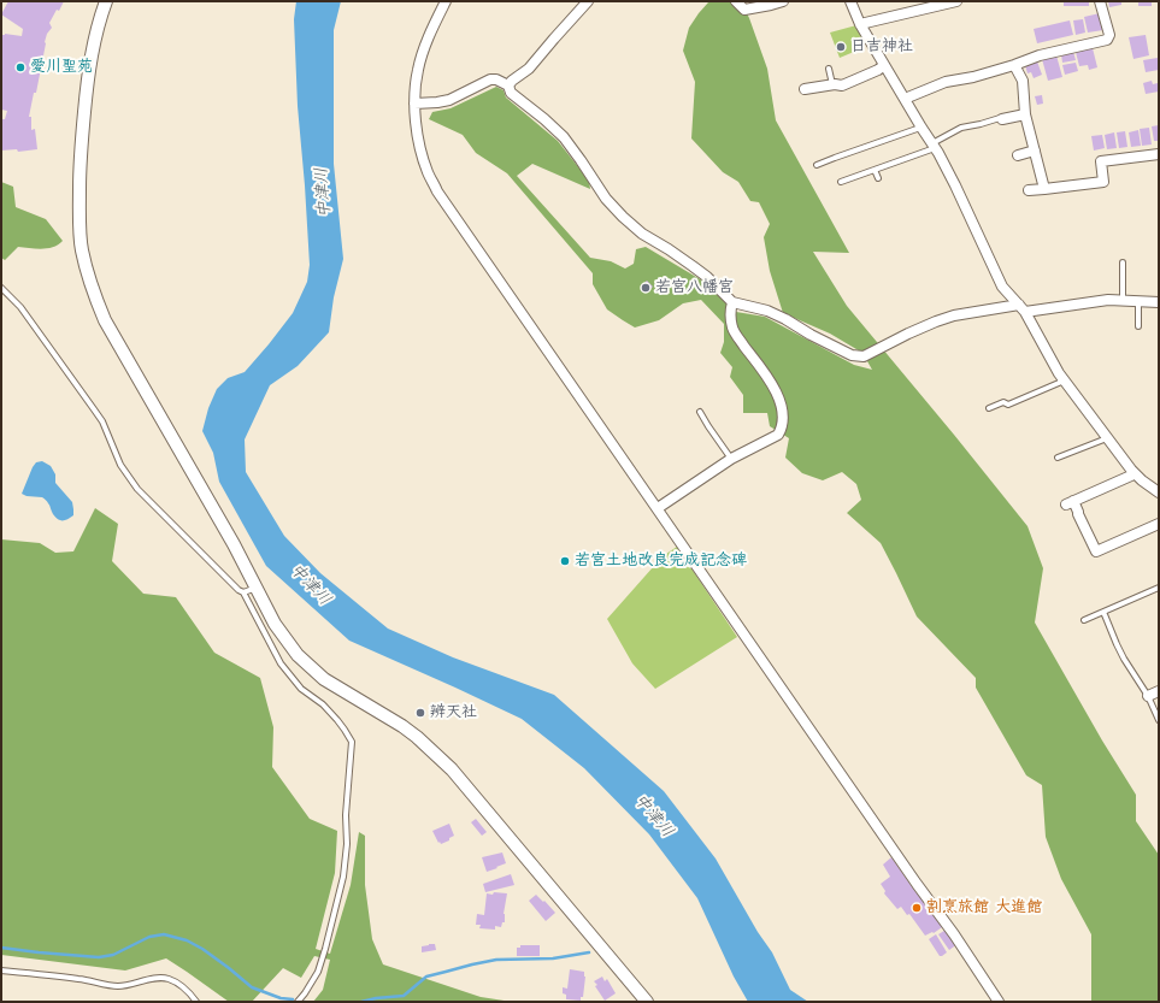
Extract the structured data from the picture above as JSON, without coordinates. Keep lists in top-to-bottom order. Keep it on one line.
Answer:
{"water":["中津川"],"places":["日吉神社","愛川聖苑","若宮八幡宮","若宮土地改良完成記念碑","辨天社","割烹旅館 大進館"]}
